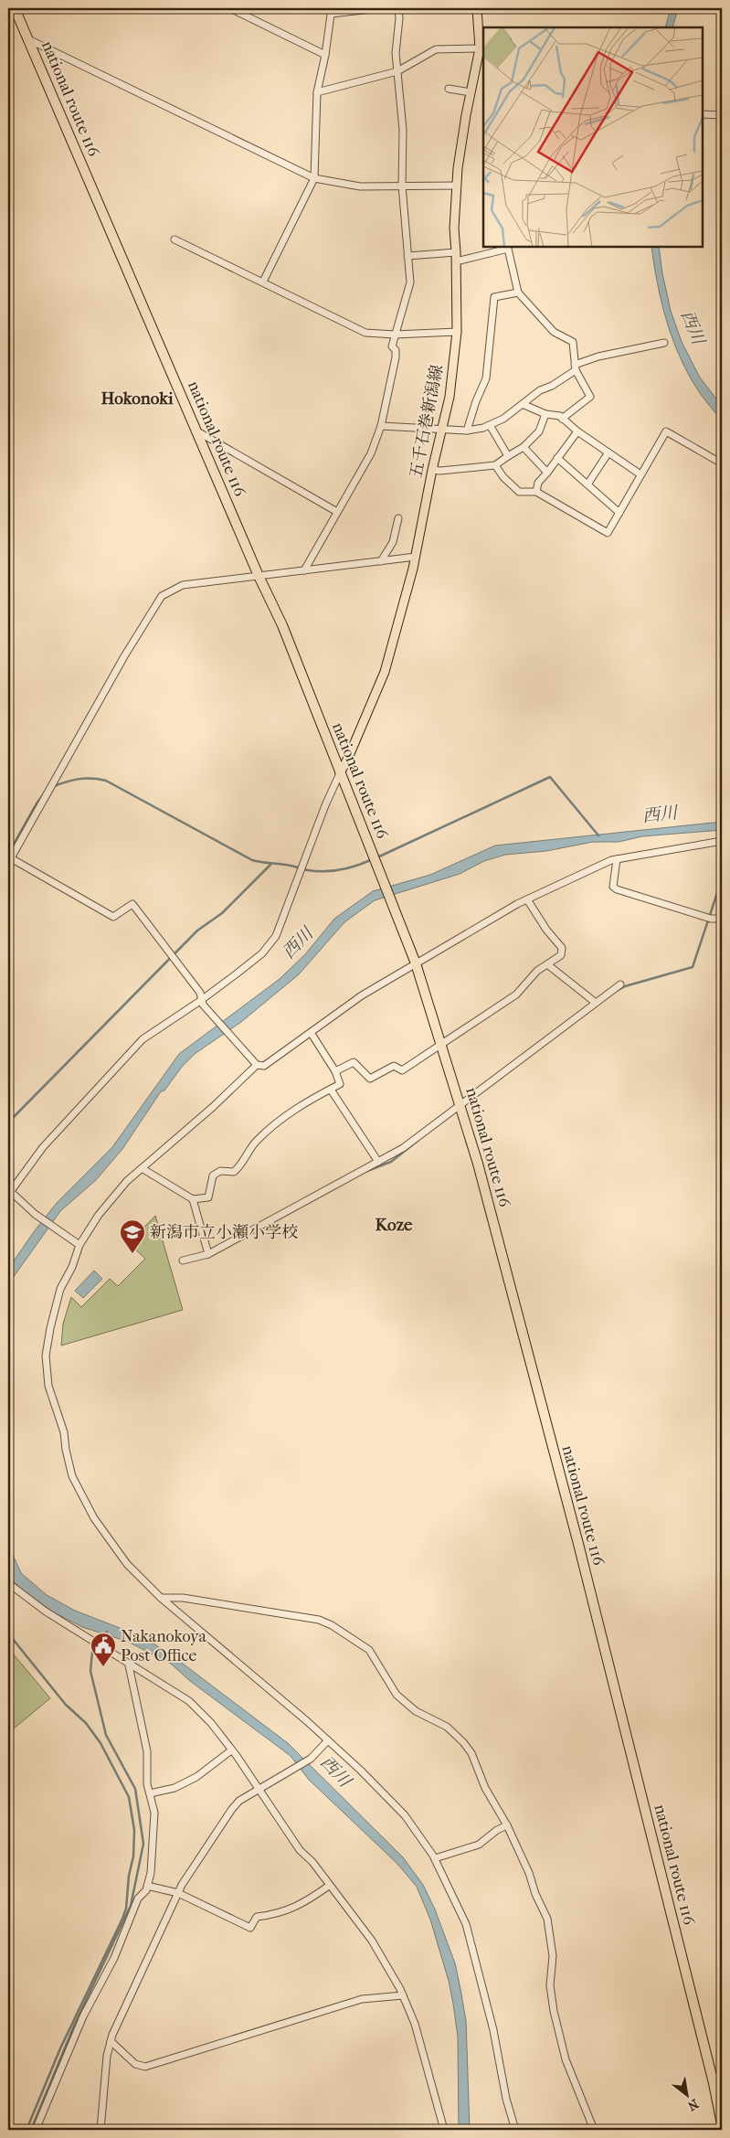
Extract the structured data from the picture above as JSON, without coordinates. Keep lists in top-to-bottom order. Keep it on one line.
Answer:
{"streets":{"highway":["national route 116"],"main road":["五千石巻新潟線"]},"crossings":[["national route 116","五千石巻新潟線"]],"districts":["Hokonoki","Koze"],"water":["西川"],"places":{"school or university":["新潟市立小瀬小学校"],"public building":["Nakanokoya Post Office"]},"north":"bottom right"}
